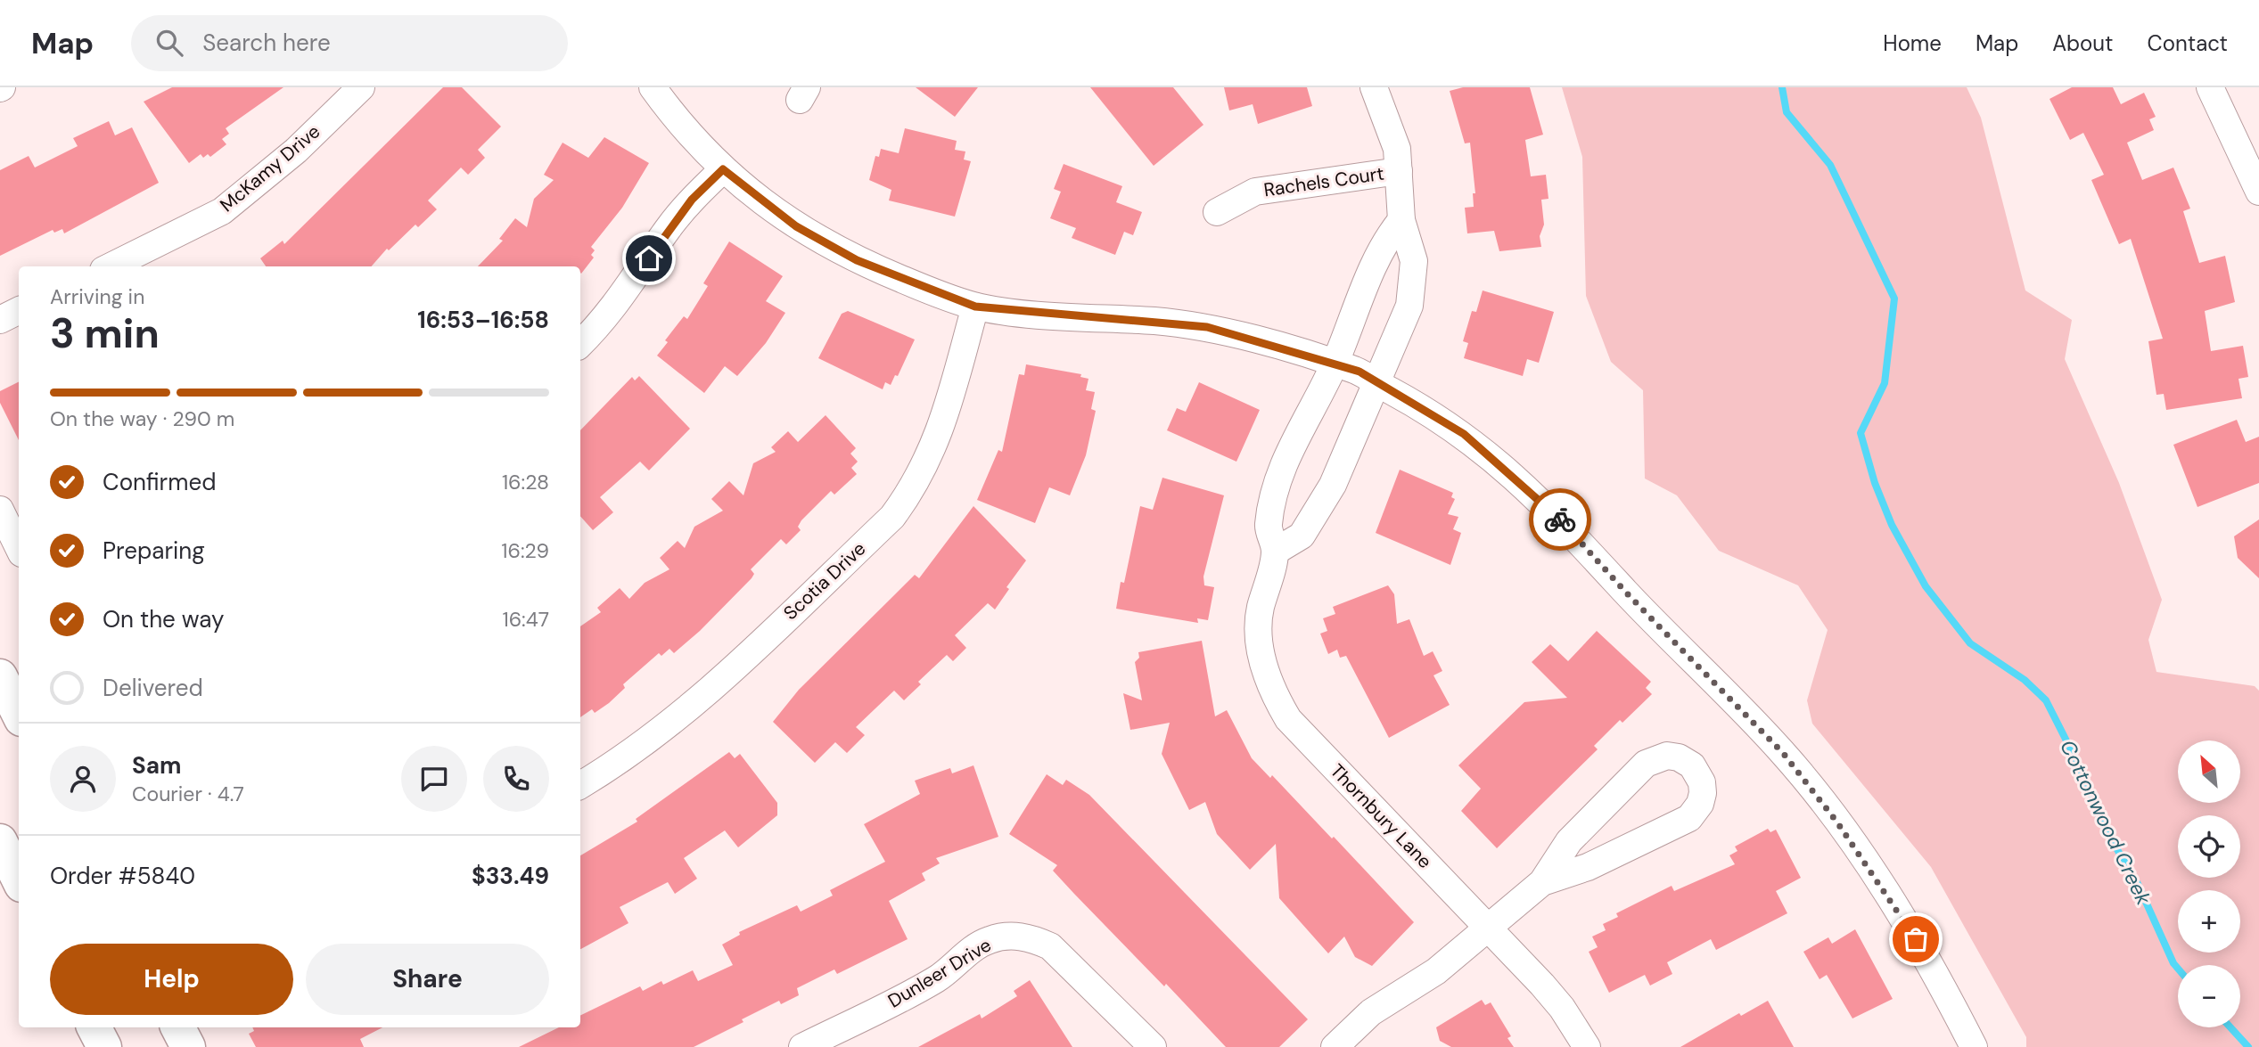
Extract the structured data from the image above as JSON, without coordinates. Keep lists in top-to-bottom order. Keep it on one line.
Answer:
{"streets":{"street":["McKamy Drive","Rachels Court","Scotia Drive","Thornbury Lane","Dunleer Drive"]},"water":["Cottonwood Creek"],"north":"top left","page":{"header":"Map","search":"Search here","nav":["Home","Map","About","Contact"],"heading":["3 min","Arriving in","16:53–16:58"],"panel":["Sam","Courier · 4.7","Order #5840","$33.49"],"bar":"On the way · 290 m","list":[["Confirmed","16:28"],["Preparing","16:29"],["On the way","16:47"],"Delivered"],"map_buttons":["+","−"],"buttons":["Help","Share"]}}
